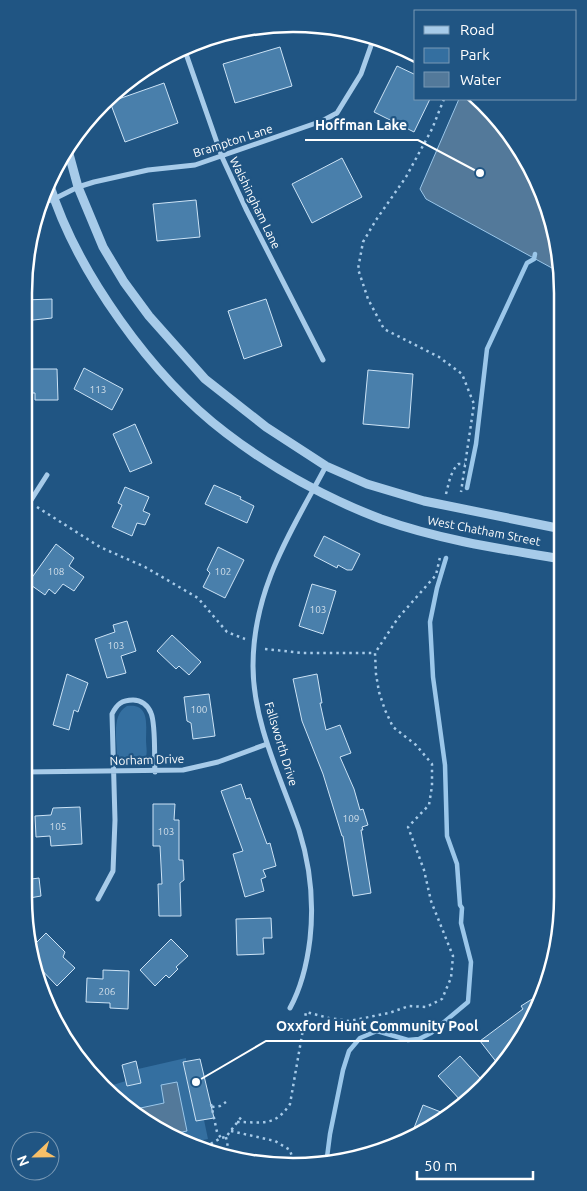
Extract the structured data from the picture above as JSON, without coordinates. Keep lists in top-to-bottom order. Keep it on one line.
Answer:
{"streets":{"street":["Brampton Lane","Walshingham Lane","West Chatham Street","Fallsworth Drive","Norham Drive"]},"crossings":[["Brampton Lane","Walshingham Lane"],["Brampton Lane","West Chatham Street"],["West Chatham Street","Fallsworth Drive"],["Fallsworth Drive","Norham Drive"]],"places":["Hoffman Lake","Oxxford Hunt Community Pool"],"house_numbers":["113","108","102","103","103","100","109","105","103","206"],"legend":["Road","Park","Water"],"scale_bar":"50 m","north":"left"}
